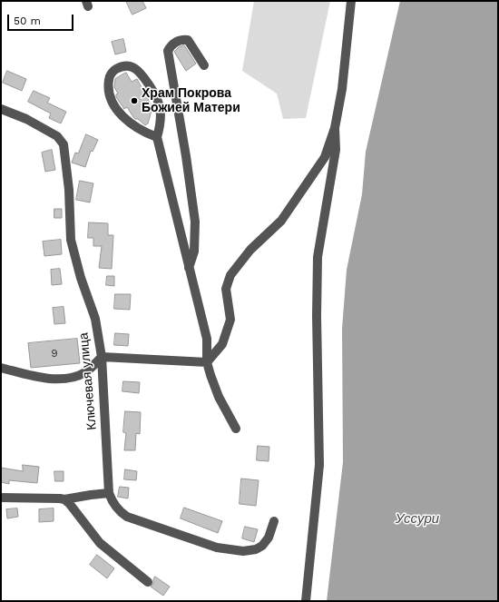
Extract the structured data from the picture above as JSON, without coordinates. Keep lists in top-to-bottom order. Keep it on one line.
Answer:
{"streets":{"lane":["Ключевая улица"]},"water":["Уссури"],"places":["Храм Покрова Божией Матери"],"house_numbers":["9"],"scale_bar":"50 m"}
